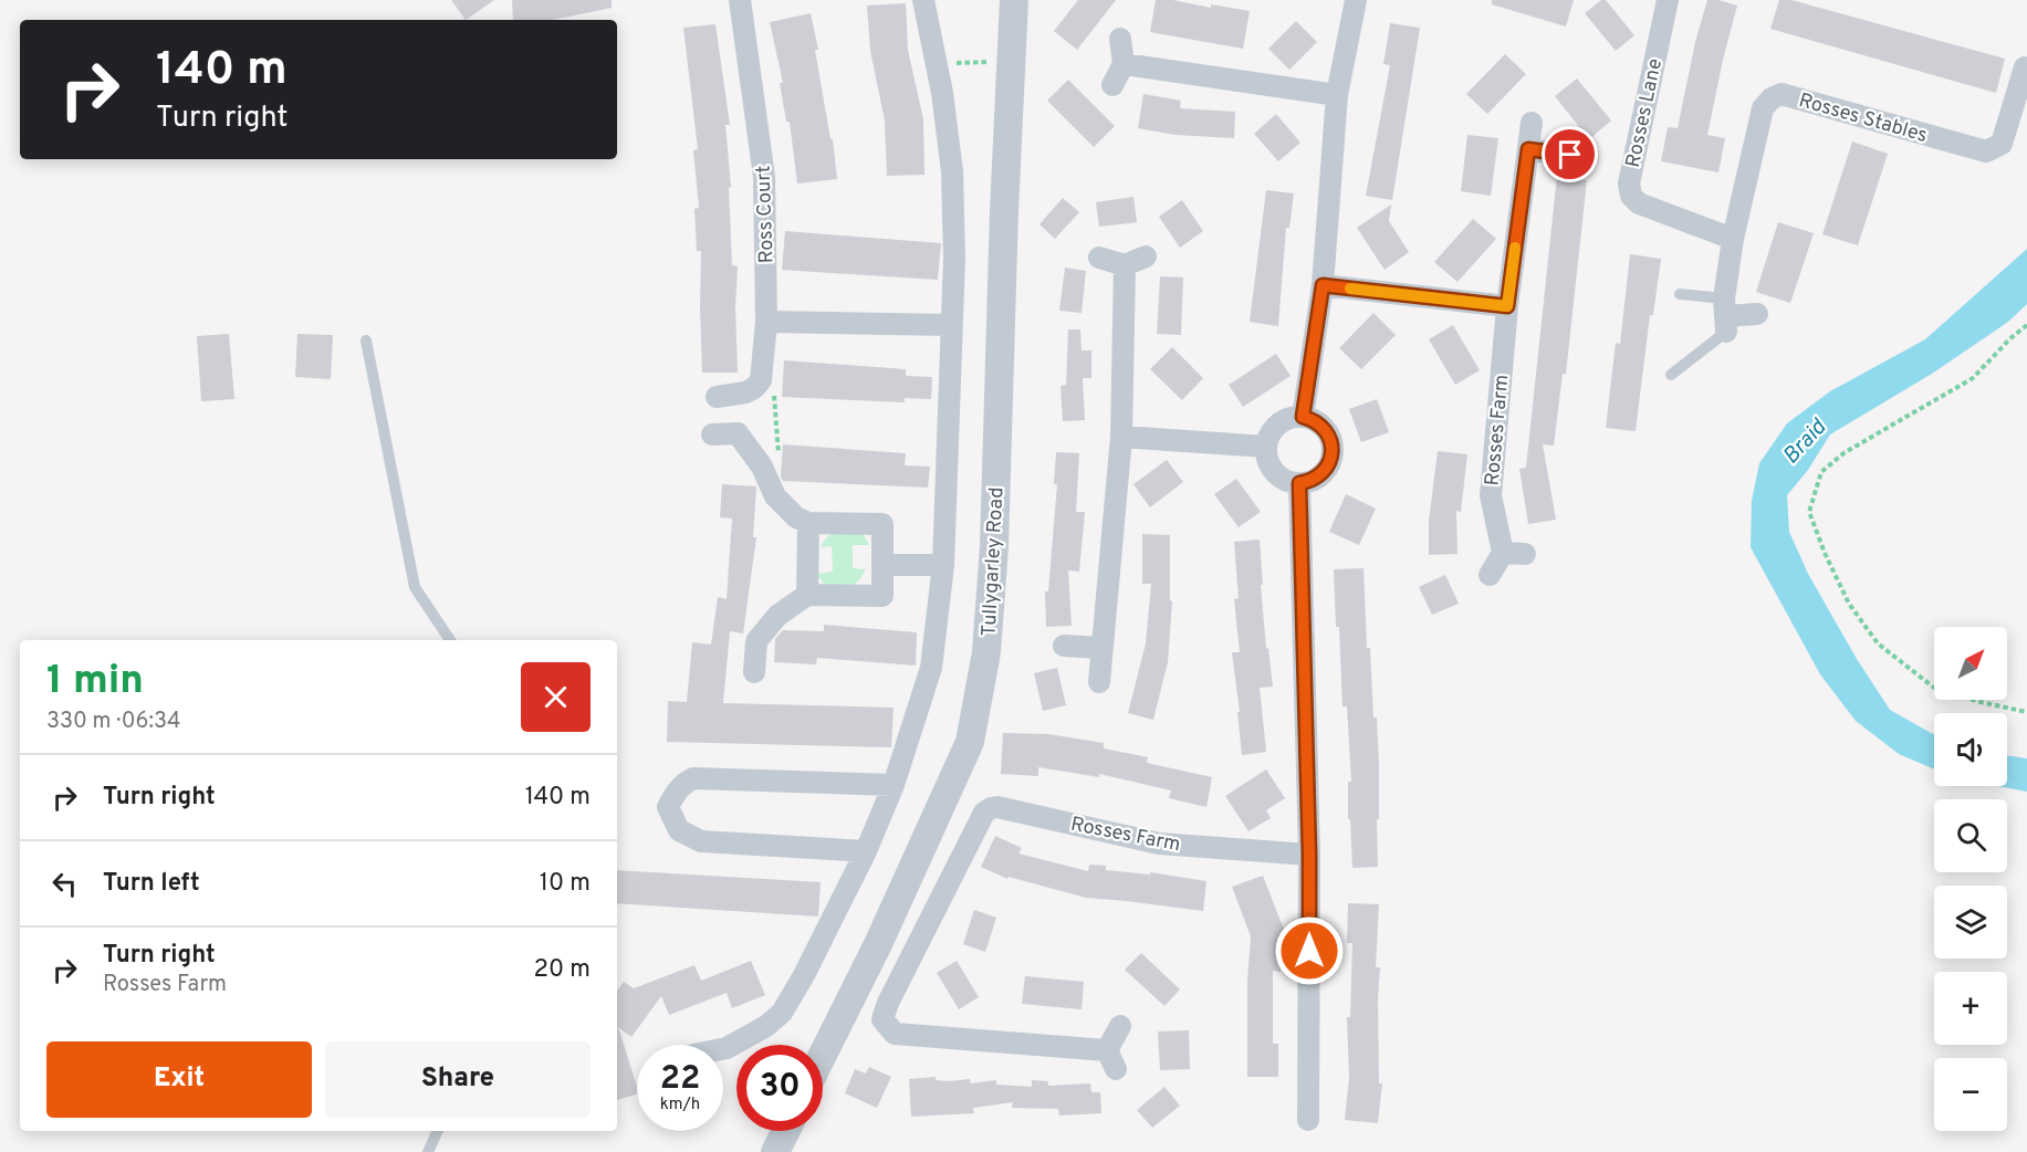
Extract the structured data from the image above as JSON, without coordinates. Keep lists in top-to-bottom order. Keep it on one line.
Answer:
{"streets":{"street":["Rosses Lane","Rosses Stables","Ross Court","Rosses Farm","Tullygarley Road"]},"crossings":[["Rosses Lane","Rosses Stables"]],"water":["Braid"],"north":"top right","page":{"turn":["140 m","Turn right"],"map_buttons":["+","−"],"heading":["1 min","330 m · 06:34"],"list":[{"name":"Turn right","value":"140 m"},{"name":"Turn left","value":"10 m"},{"name":"Turn right","note":"Rosses Farm","value":"20 m"}],"buttons":["Exit","Share"],"speed":"22 km/h","limit":"30"}}
